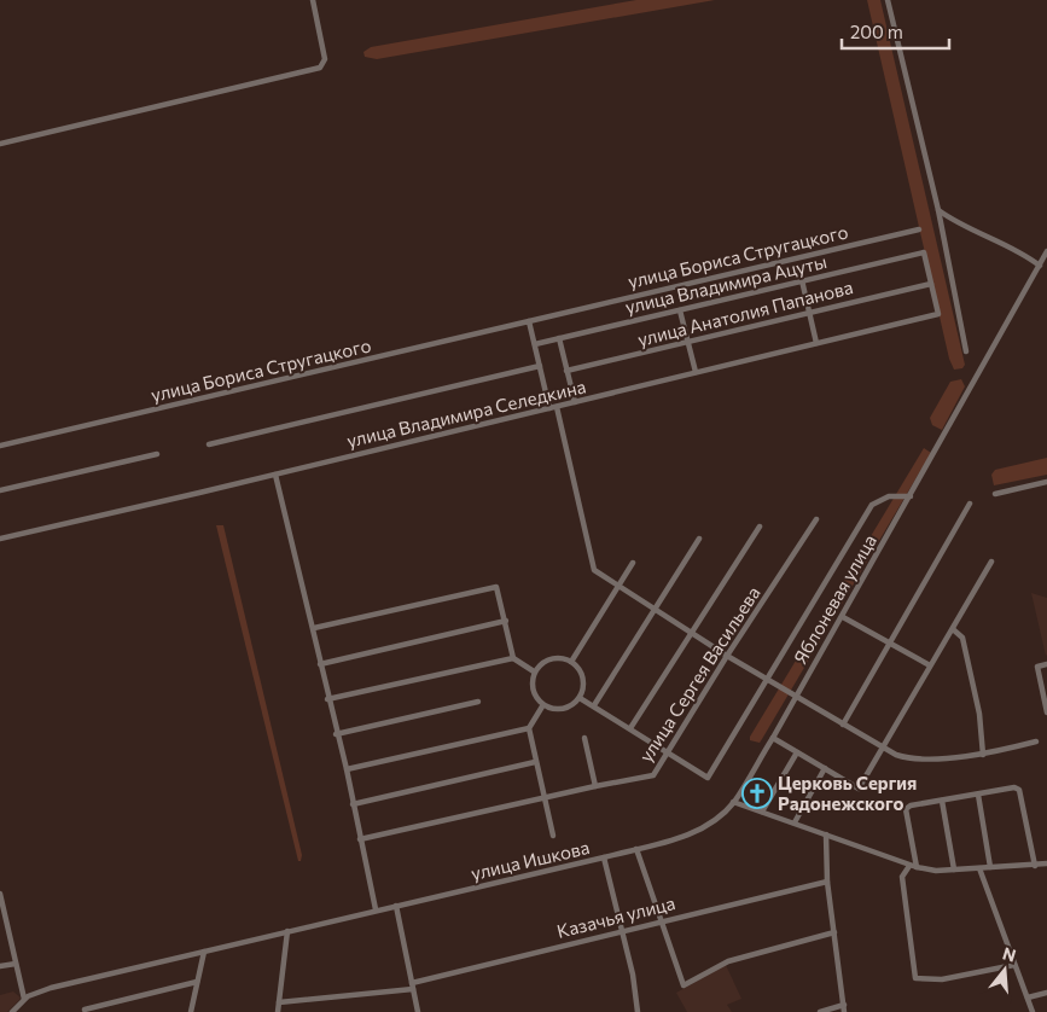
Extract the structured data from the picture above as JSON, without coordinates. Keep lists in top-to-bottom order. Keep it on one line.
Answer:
{"streets":{"street":["улица Бориса Стругацкого","улица Владимира Ацуты","улица Анатолия Папанова","улица Владимира Селедкина","Яблоневая улица","улица Сергея Васильева","улица Ишкова","Казачья улица"]},"crossings":[["улица Владимира Ацуты","улица Анатолия Папанова"],["улица Владимира Ацуты","улица Владимира Селедкина"],["улица Анатолия Папанова","улица Владимира Селедкина"],["Яблоневая улица","улица Ишкова"]],"places":{"church":["Церковь Сергия Радонежского"]},"scale_bar":"200 m","north":"top"}
